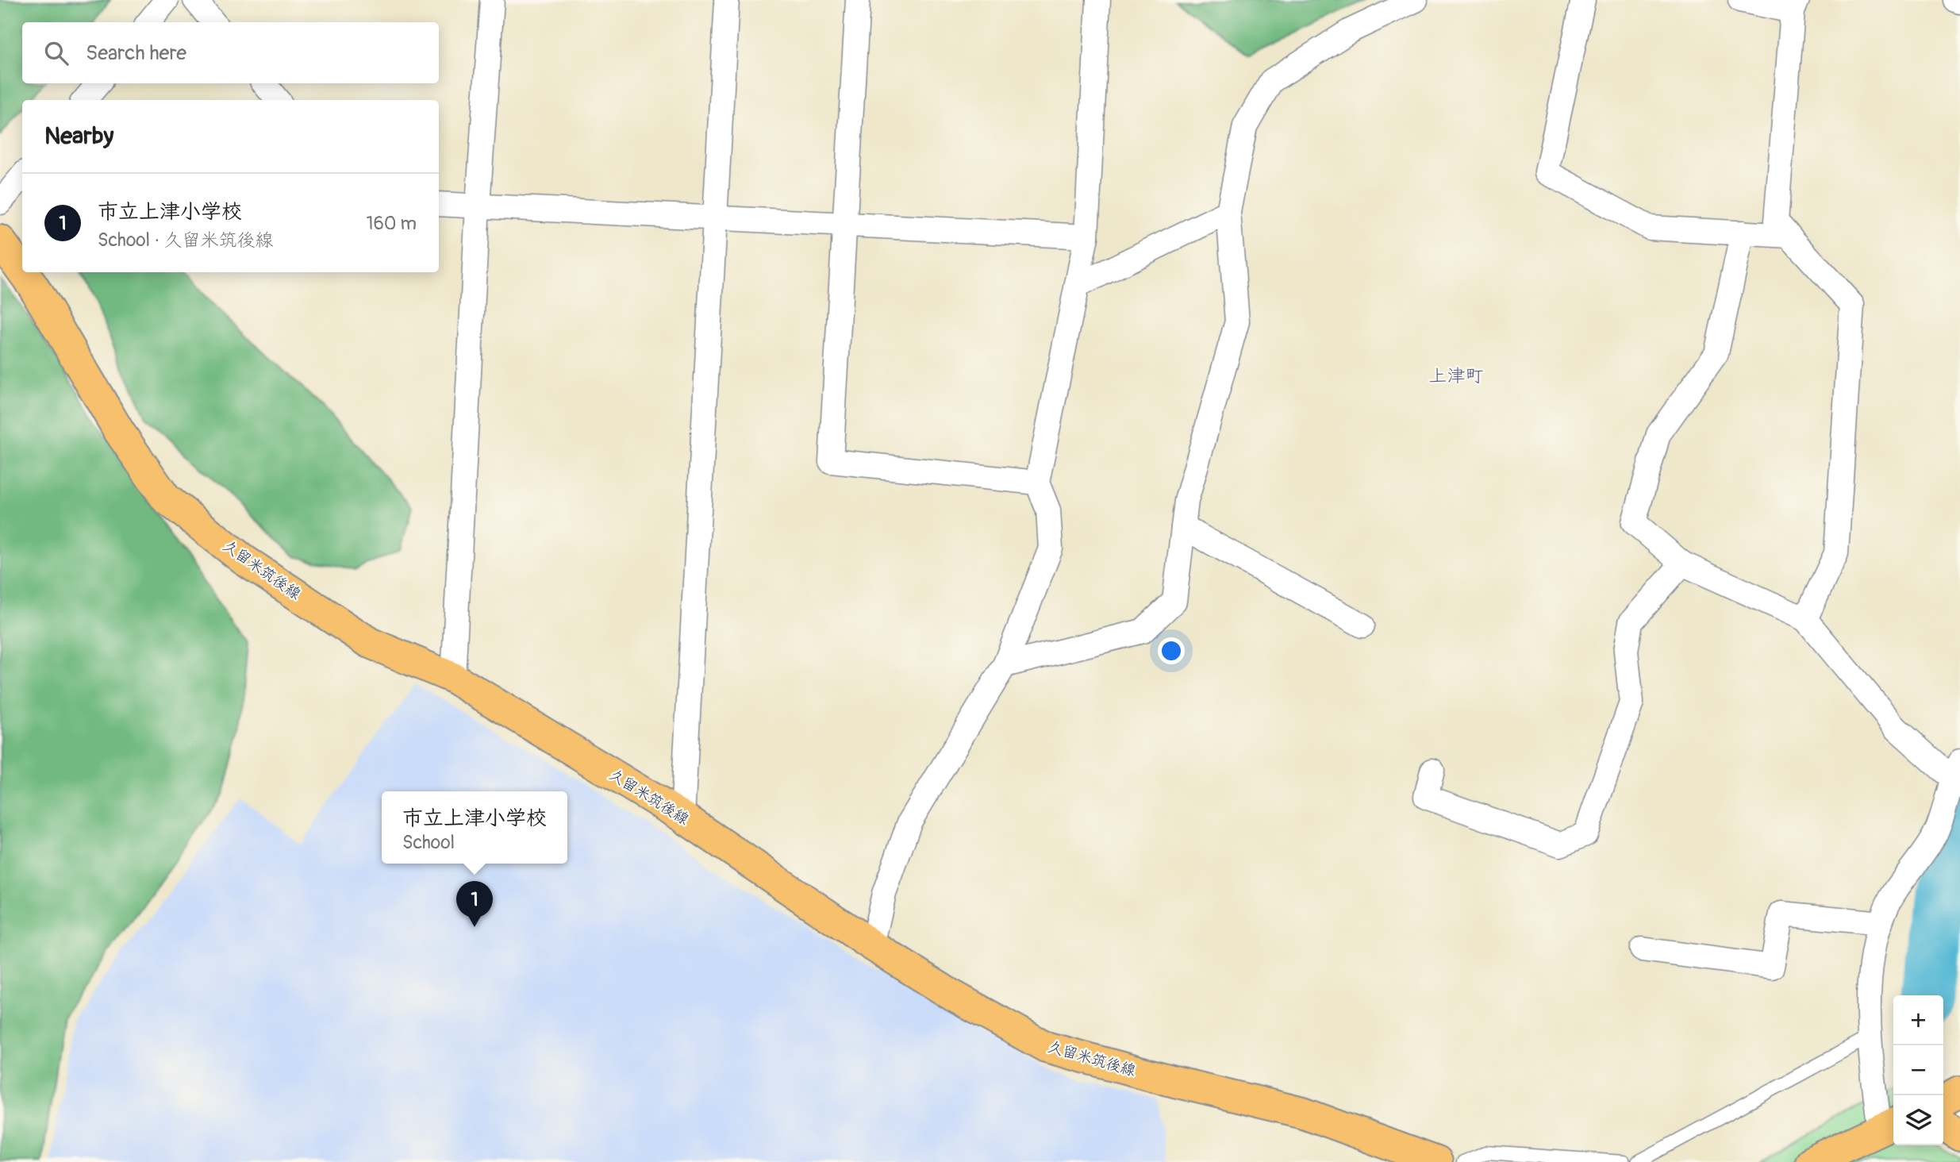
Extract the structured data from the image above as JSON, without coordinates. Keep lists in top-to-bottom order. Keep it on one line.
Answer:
{"streets":{"main road":["久留米筑後線"]},"districts":["上津町"],"page":{"search":"Search here","heading":"Nearby","list":[{"mark":"1","name":"市立上津小学校","note":"School · 久留米筑後線","value":"160 m"}],"popup":["市立上津小学校","School"],"pins":"1","map_buttons":["+","−"]}}
